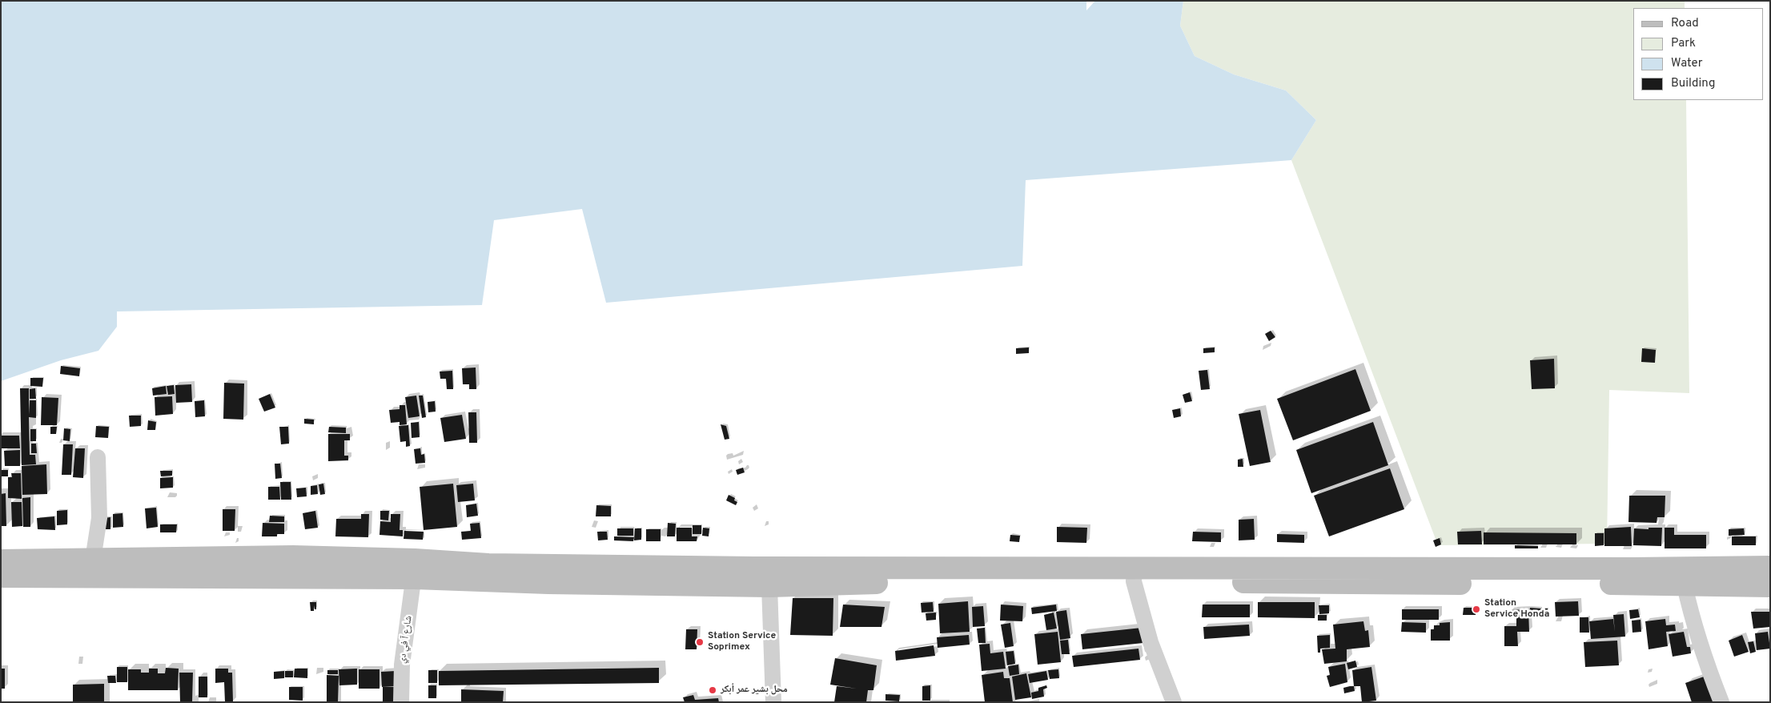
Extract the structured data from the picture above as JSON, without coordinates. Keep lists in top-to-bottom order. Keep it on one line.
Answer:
{"streets":{"street":["شارع آ في دي"]},"places":["Station Service Honda","Station Service Soprimex","محل بشير عمر أبكر"],"legend":["Road","Park","Water","Building"]}
